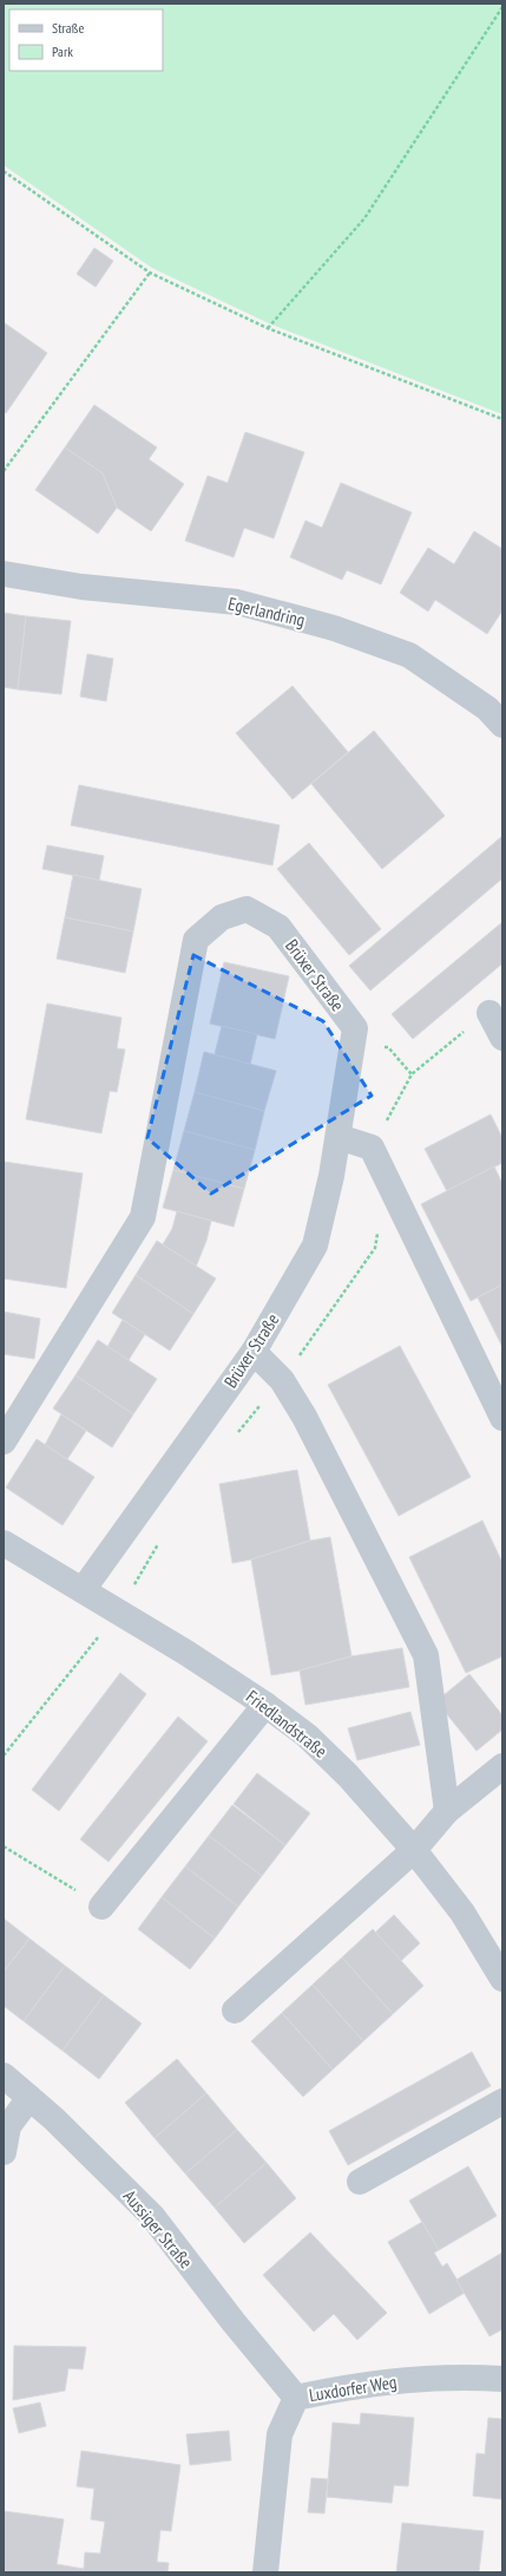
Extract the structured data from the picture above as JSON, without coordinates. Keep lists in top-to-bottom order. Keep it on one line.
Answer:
{"streets":{"street":["Egerlandring","Brüxer Straße","Friedlandstraße","Aussiger Straße","Luxdorfer Weg"]},"crossings":[["Brüxer Straße","Friedlandstraße"],["Aussiger Straße","Luxdorfer Weg"]],"legend":["Straße","Park"]}
